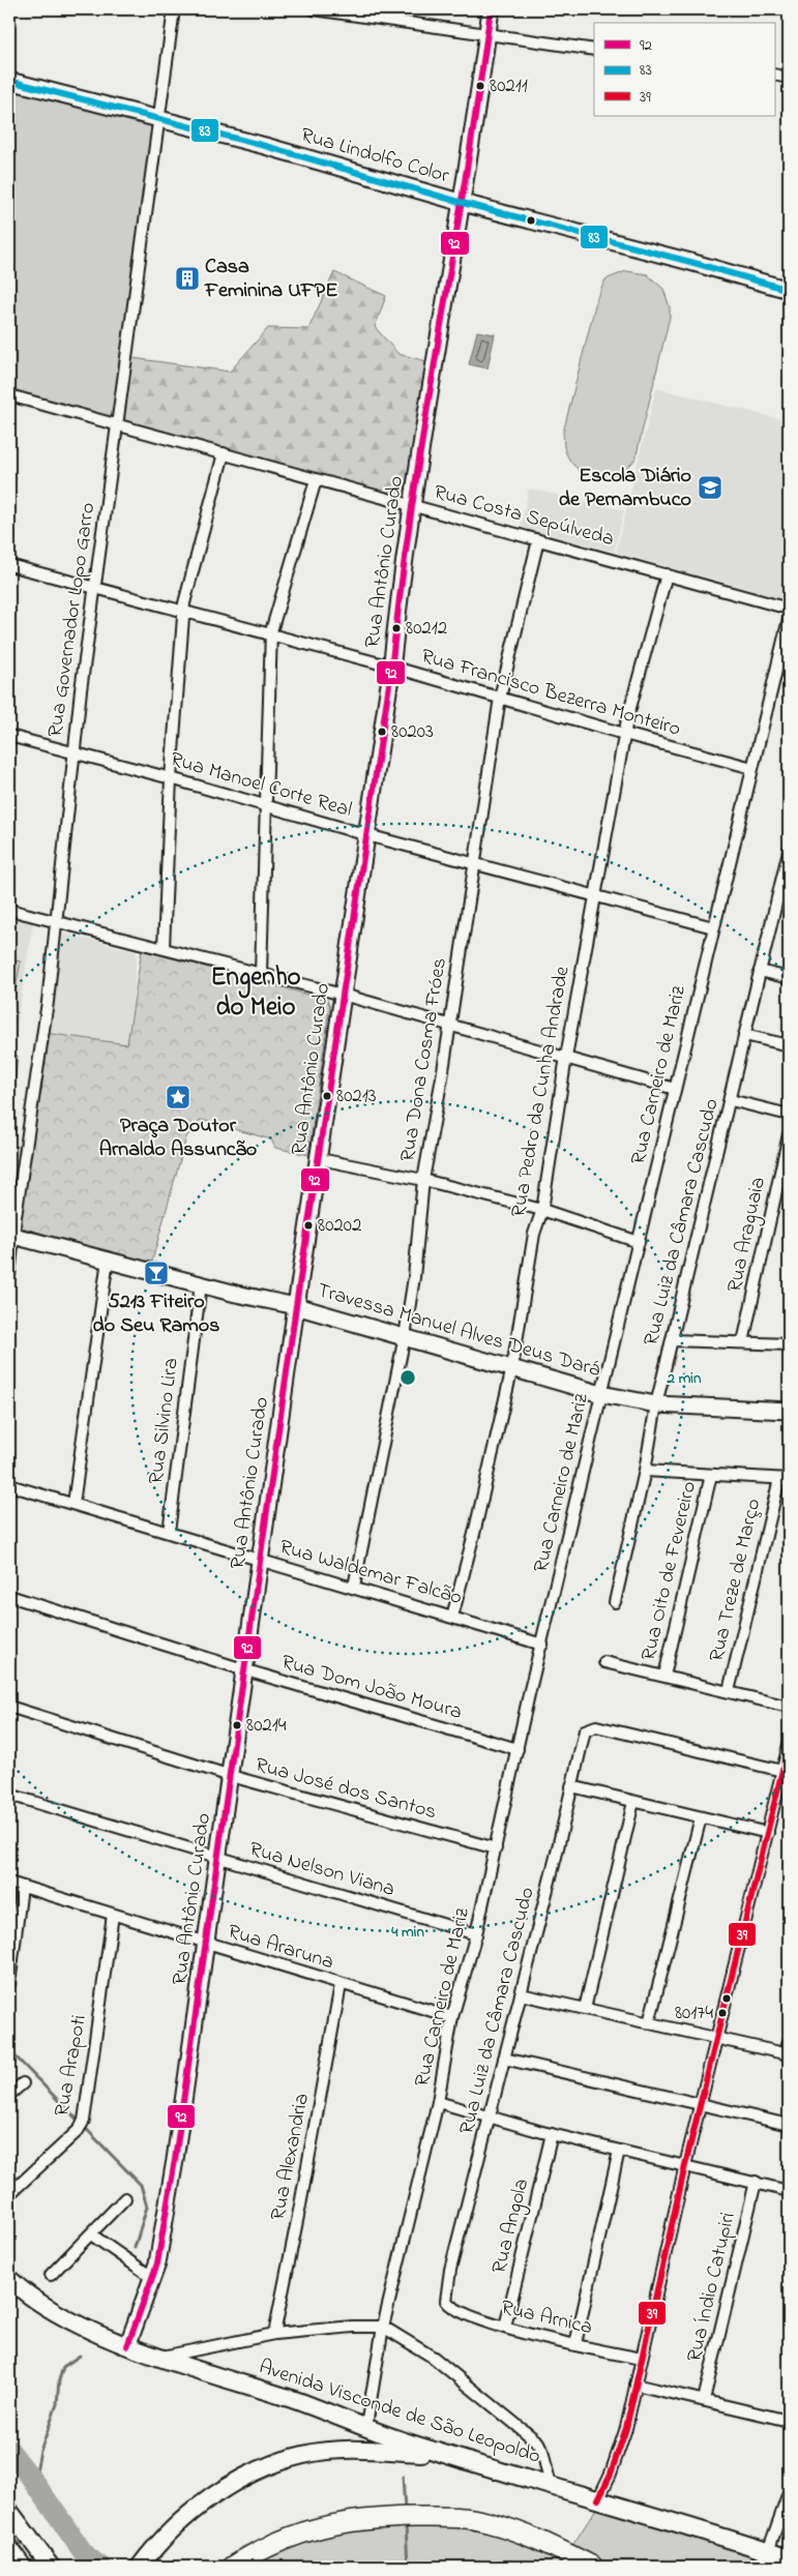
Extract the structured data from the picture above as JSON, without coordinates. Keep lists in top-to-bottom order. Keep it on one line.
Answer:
{"streets":{"main road":["Avenida Visconde de São Leopoldo"],"street":["Rua Lindolfo Color","Rua Costa Sepúlveda","Rua Antônio Curado","Rua Governador Lopo Garro","Rua Francisco Bezerra Monteiro","Rua Manoel Corte Real","Rua Dona Cosma Fróes","Rua Carneiro de Mariz","Rua Pedro da Cunha Andrade","Rua Luiz da Câmara Cascudo","Rua Araguaia","Travessa Manuel Alves Deus Dará","Rua Silvino Lira","Rua Oito de Fevereiro","Rua Waldemar Falcão","Rua Treze de Março","Rua Dom João Moura","Rua José dos Santos","Rua Nelson Viana","Rua Araruna","Rua Arapoti","Rua Alexandria","Rua Angola","Rua Índio Catupiri","Rua Arnica"]},"crossings":[["Rua Lindolfo Color","Rua Antônio Curado"],["Rua Lindolfo Color","Rua Governador Lopo Garro"],["Rua Costa Sepúlveda","Rua Antônio Curado"],["Rua Costa Sepúlveda","Rua Governador Lopo Garro"],["Rua Costa Sepúlveda","Rua Dona Cosma Fróes"],["Rua Costa Sepúlveda","Rua Pedro da Cunha Andrade"],["Rua Antônio Curado","Rua Francisco Bezerra Monteiro"],["Rua Antônio Curado","Rua Manoel Corte Real"],["Rua Antônio Curado","Travessa Manuel Alves Deus Dará"],["Rua Antônio Curado","Rua Waldemar Falcão"],["Rua Antônio Curado","Rua Dom João Moura"],["Rua Antônio Curado","Rua José dos Santos"],["Rua Antônio Curado","Rua Nelson Viana"],["Rua Antônio Curado","Rua Araruna"],["Rua Antônio Curado","Avenida Visconde de São Leopoldo"],["Rua Governador Lopo Garro","Rua Francisco Bezerra Monteiro"],["Rua Governador Lopo Garro","Rua Manoel Corte Real"],["Rua Governador Lopo Garro","Travessa Manuel Alves Deus Dará"],["Rua Francisco Bezerra Monteiro","Rua Dona Cosma Fróes"],["Rua Francisco Bezerra Monteiro","Rua Carneiro de Mariz"],["Rua Francisco Bezerra Monteiro","Rua Pedro da Cunha Andrade"],["Rua Manoel Corte Real","Rua Dona Cosma Fróes"],["Rua Manoel Corte Real","Rua Carneiro de Mariz"],["Rua Manoel Corte Real","Rua Pedro da Cunha Andrade"],["Rua Dona Cosma Fróes","Travessa Manuel Alves Deus Dará"],["Rua Dona Cosma Fróes","Rua Waldemar Falcão"],["Rua Carneiro de Mariz","Travessa Manuel Alves Deus Dará"],["Rua Carneiro de Mariz","Rua Waldemar Falcão"],["Rua Carneiro de Mariz","Rua Dom João Moura"],["Rua Carneiro de Mariz","Rua José dos Santos"],["Rua Carneiro de Mariz","Rua Nelson Viana"],["Rua Carneiro de Mariz","Rua Araruna"],["Rua Carneiro de Mariz","Avenida Visconde de São Leopoldo"],["Rua Pedro da Cunha Andrade","Travessa Manuel Alves Deus Dará"],["Rua Pedro da Cunha Andrade","Rua Waldemar Falcão"],["Rua Luiz da Câmara Cascudo","Travessa Manuel Alves Deus Dará"],["Rua Luiz da Câmara Cascudo","Rua Arnica"],["Travessa Manuel Alves Deus Dará","Rua Silvino Lira"],["Rua Silvino Lira","Rua Waldemar Falcão"],["Rua Araruna","Rua Arapoti"],["Rua Araruna","Rua Alexandria"],["Rua Angola","Rua Arnica"]],"districts":["Engenho do Meio"],"places":{"other":["80211","80212","80203","80213","80202","80214","80174"],"building":["Casa Feminina UFPE"],"school or university":["Escola Diário de Pernambuco"],"place":["Praça Doutor Arnaldo Assuncão"],"bar":["5213 Fiteiro do Seu Ramos"]},"lines":["transit line 92","transit line 83","transit line 39"],"legend":["92","83","39"],"rings":["2 min","4 min"]}
